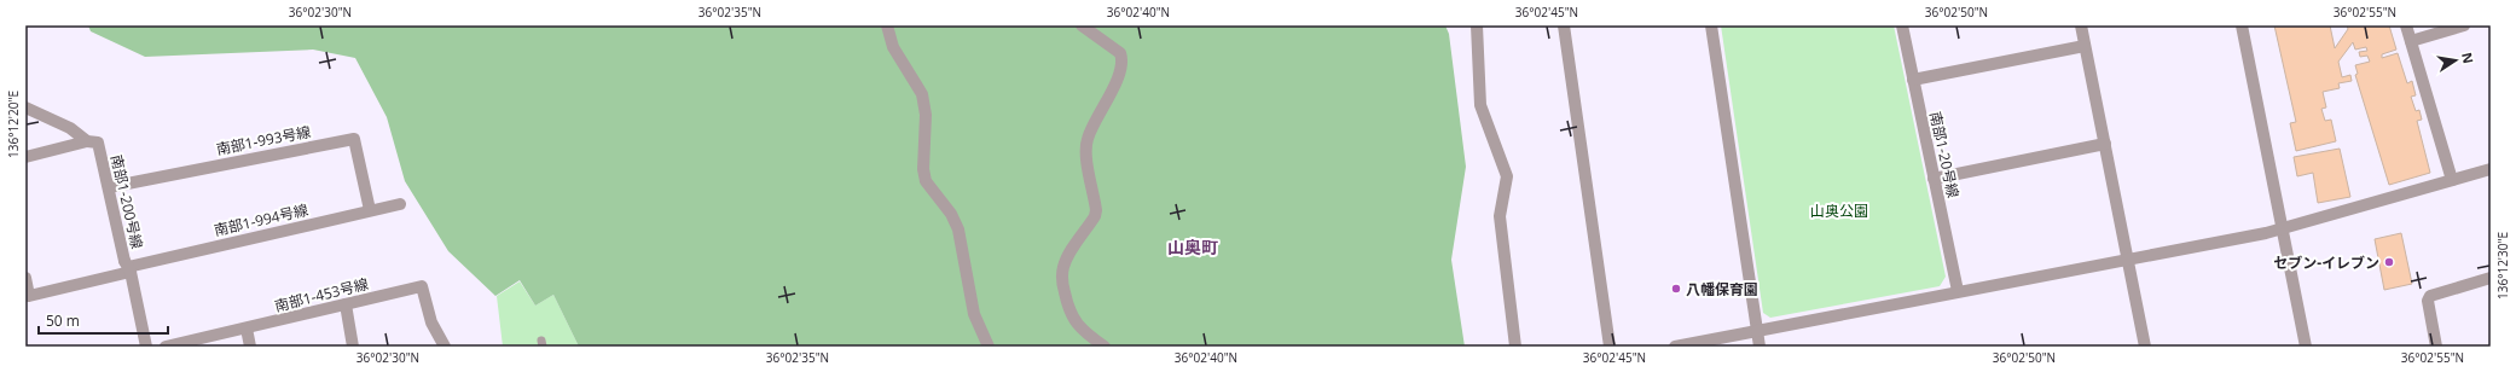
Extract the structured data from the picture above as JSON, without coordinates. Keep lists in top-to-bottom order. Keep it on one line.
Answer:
{"streets":{"street":["南部1-993号線","南部1-20号線","南部1-200号線","南部1-994号線","南部1-453号線"]},"crossings":[["南部1-993号線","南部1-200号線"],["南部1-993号線","南部1-994号線"],["南部1-200号線","南部1-994号線"]],"districts":["山奥町"],"parks":["山奥公園"],"places":["セブン-イレブン","八幡保育園"],"scale_bar":"50 m","north":"right","coordinates":["36°02'30\"N","36°02'35\"N","36°02'40\"N","36°02'45\"N","36°02'50\"N","36°02'55\"N","136°12'20\"E","136°12'30\"E"]}
